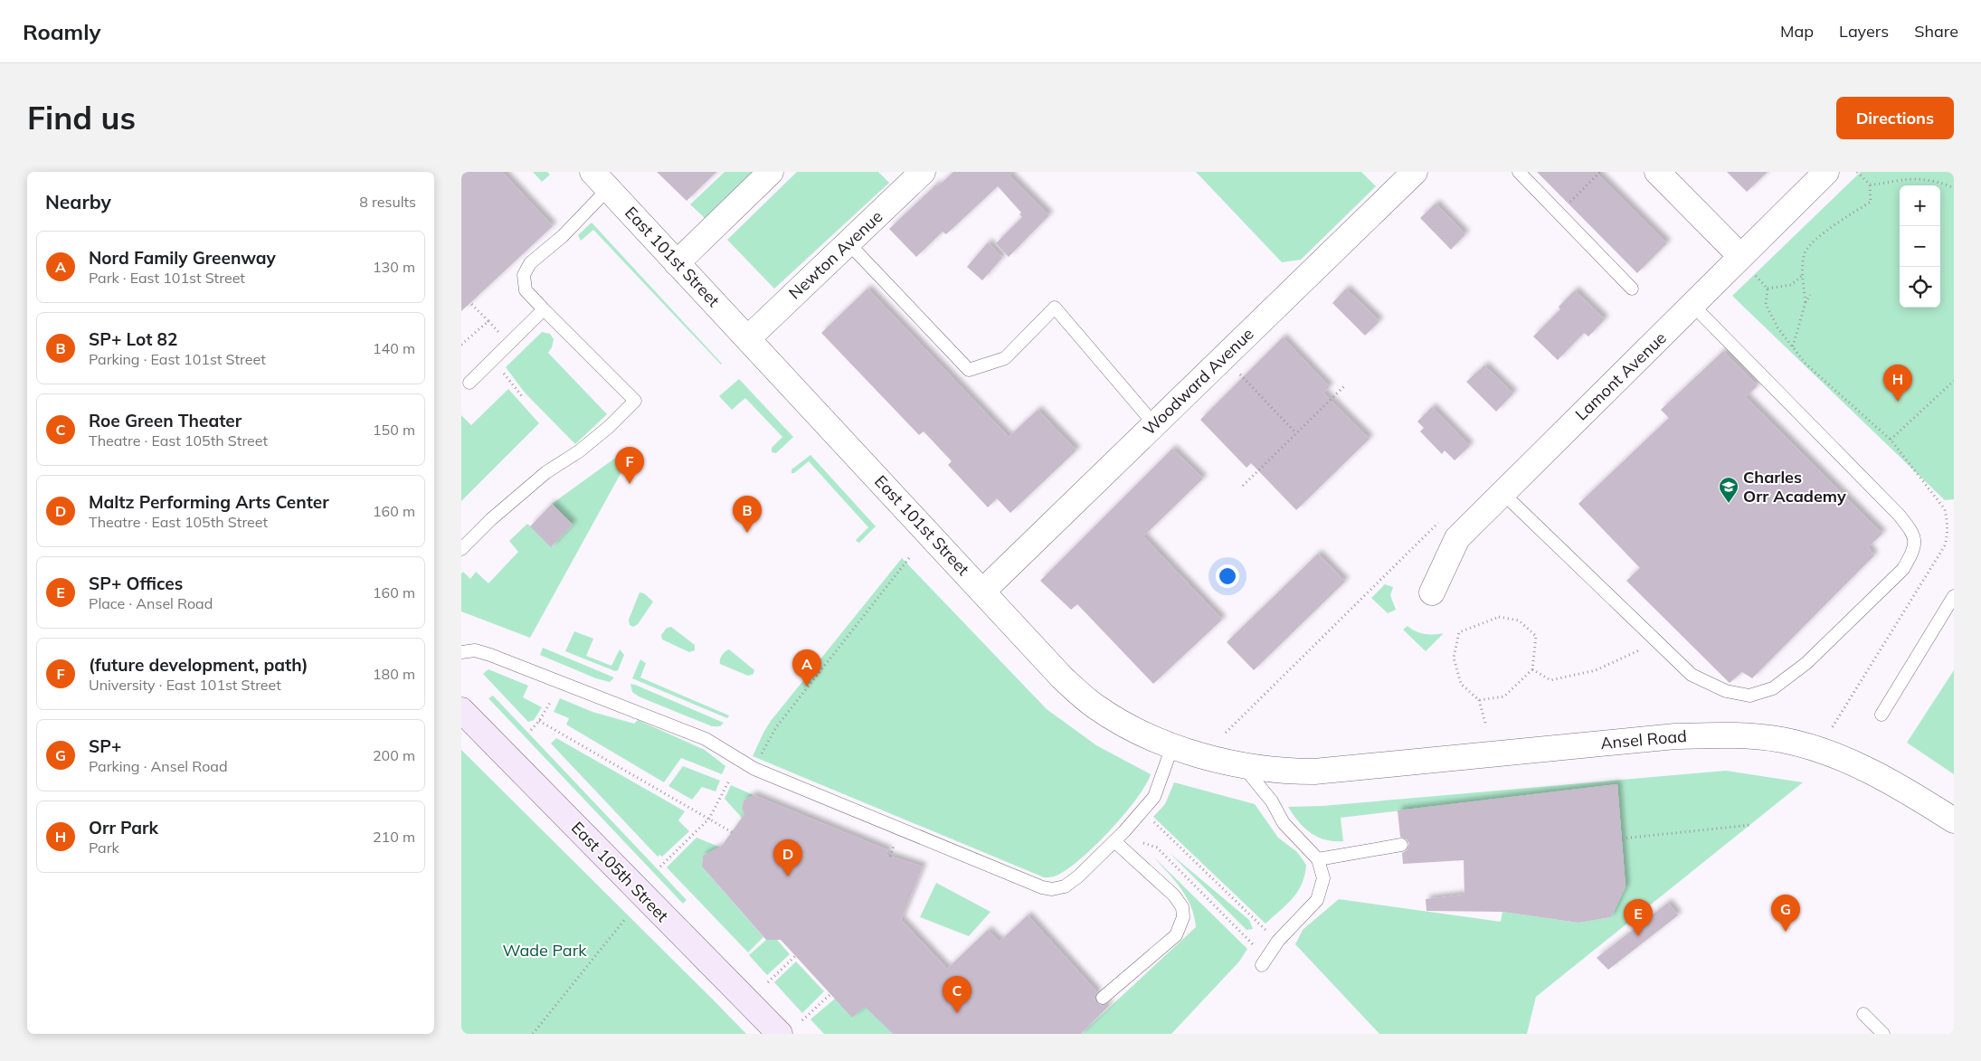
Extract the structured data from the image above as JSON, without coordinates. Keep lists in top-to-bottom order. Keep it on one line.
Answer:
{"streets":{"main road":["East 105th Street"],"street":["Newton Avenue","East 101st Street","Lamont Avenue","Woodward Avenue","Ansel Road"]},"crossings":[["Newton Avenue","East 101st Street"],["East 101st Street","Woodward Avenue"],["East 101st Street","Ansel Road"]],"parks":["Wade Park"],"places":{"school or university":["Charles Orr Academy"]},"page":{"header":"Roamly","nav":["Map","Layers","Share"],"buttons":"Directions","title":"Find us","heading":["Nearby","8 results"],"map_buttons":["+","−"],"list":[{"mark":"A","name":"Nord Family Greenway","note":"Park · East 101st Street","value":"130 m"},{"mark":"B","name":"SP+ Lot 82","note":"Parking · East 101st Street","value":"140 m"},{"mark":"C","name":"Roe Green Theater","note":"Theatre · East 105th Street","value":"150 m"},{"mark":"D","name":"Maltz Performing Arts Center","note":"Theatre · East 105th Street","value":"160 m"},{"mark":"E","name":"SP+ Offices","note":"Place · Ansel Road","value":"160 m"},{"mark":"F","name":"(future development, path)","note":"University · East 101st Street","value":"180 m"},{"mark":"G","name":"SP+","note":"Parking · Ansel Road","value":"200 m"},{"mark":"H","name":"Orr Park","note":"Park","value":"210 m"}],"pins":["H","F","B","A","D","G","E","C"]}}
